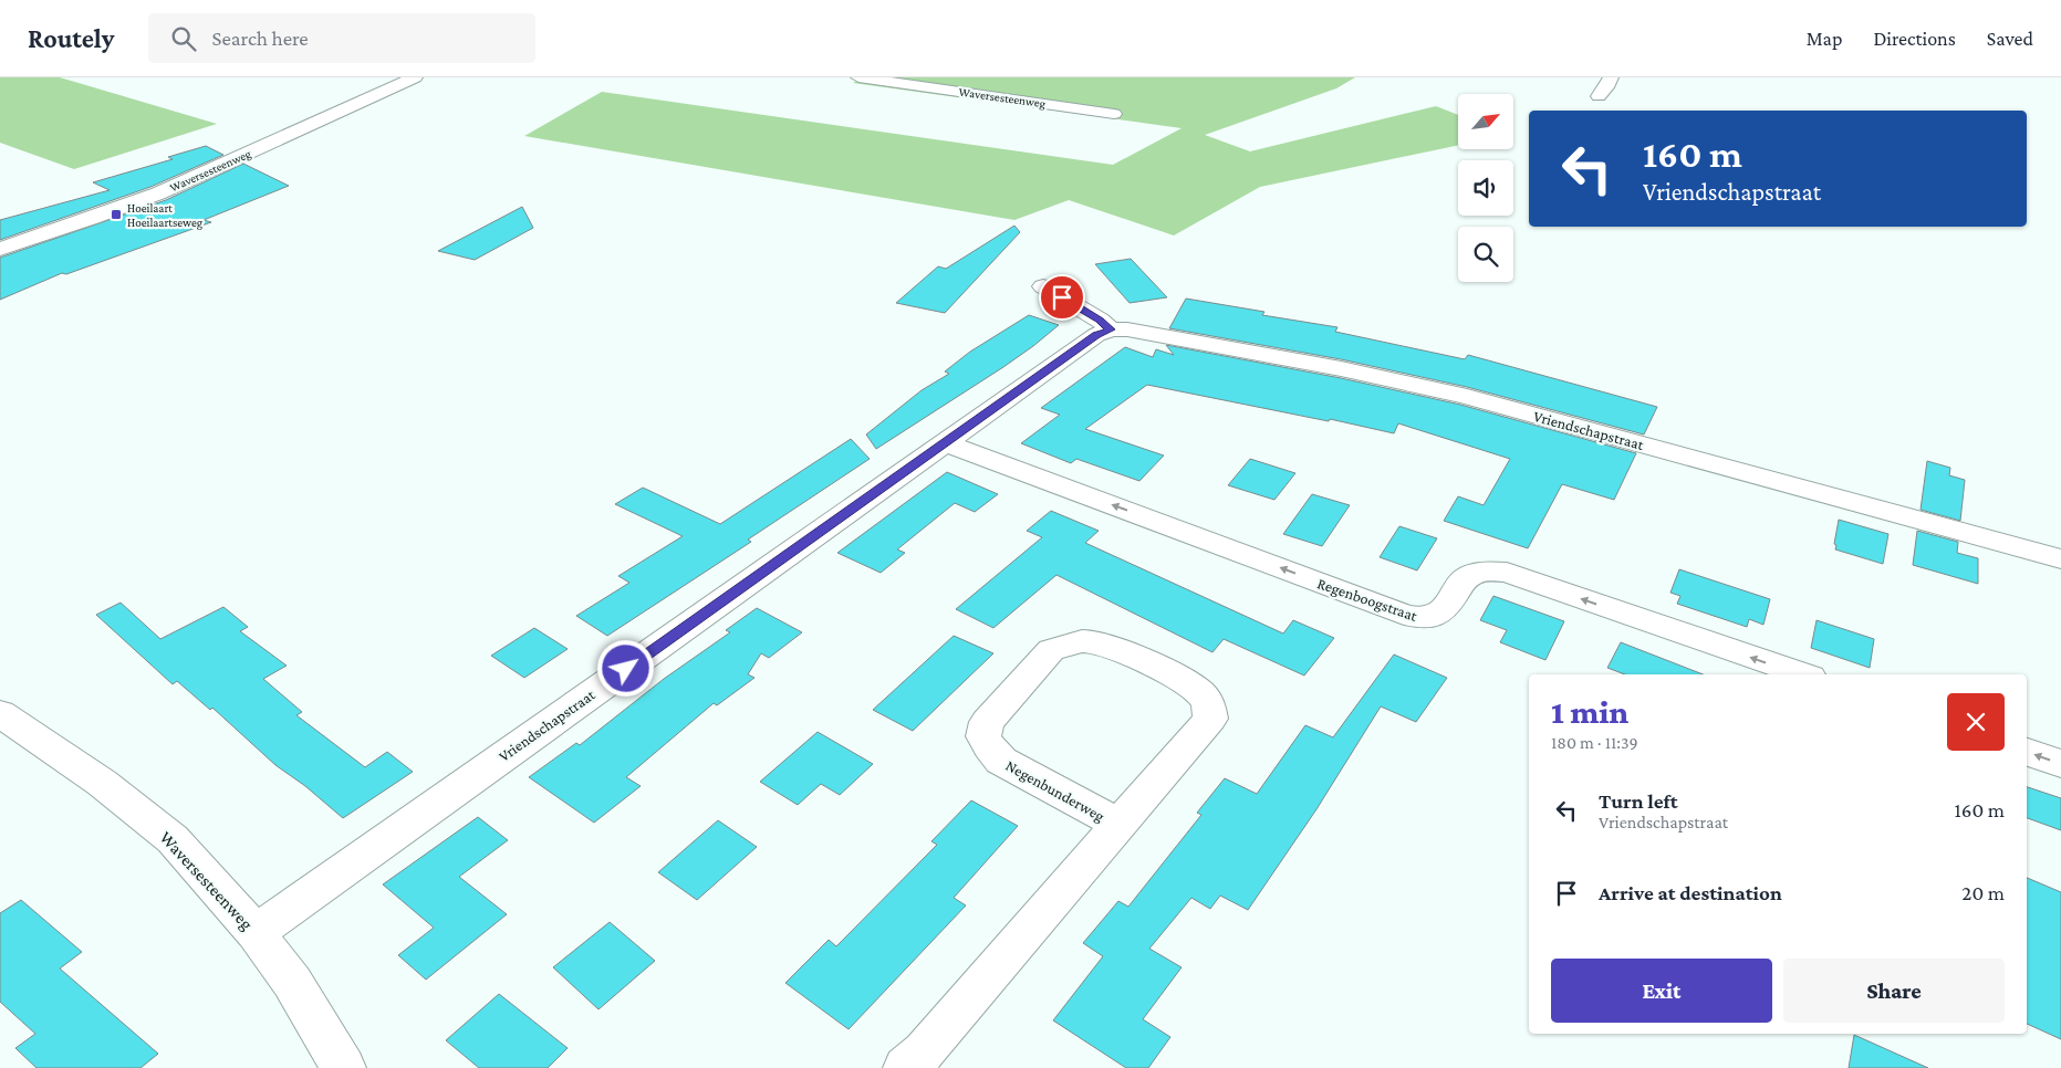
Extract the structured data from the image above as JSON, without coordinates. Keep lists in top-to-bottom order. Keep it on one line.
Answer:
{"streets":{"street":["Waversesteenweg","Vriendschapstraat","Regenboogstraat","Negenbunderweg"]},"crossings":[["Waversesteenweg","Vriendschapstraat"],["Vriendschapstraat","Regenboogstraat"]],"one_way":["Regenboogstraat"],"places":{"transit":["Hoeilaart Hoeilaartseweg"]},"north":"top right","page":{"header":"Routely","search":"Search here","nav":["Map","Directions","Saved"],"turn":["160 m","Vriendschapstraat"],"heading":["1 min","180 m · 11:39"],"list":[{"name":"Turn left","note":"Vriendschapstraat","value":"160 m"},{"name":"Arrive at destination","value":"20 m"}],"buttons":["Exit","Share"]}}
